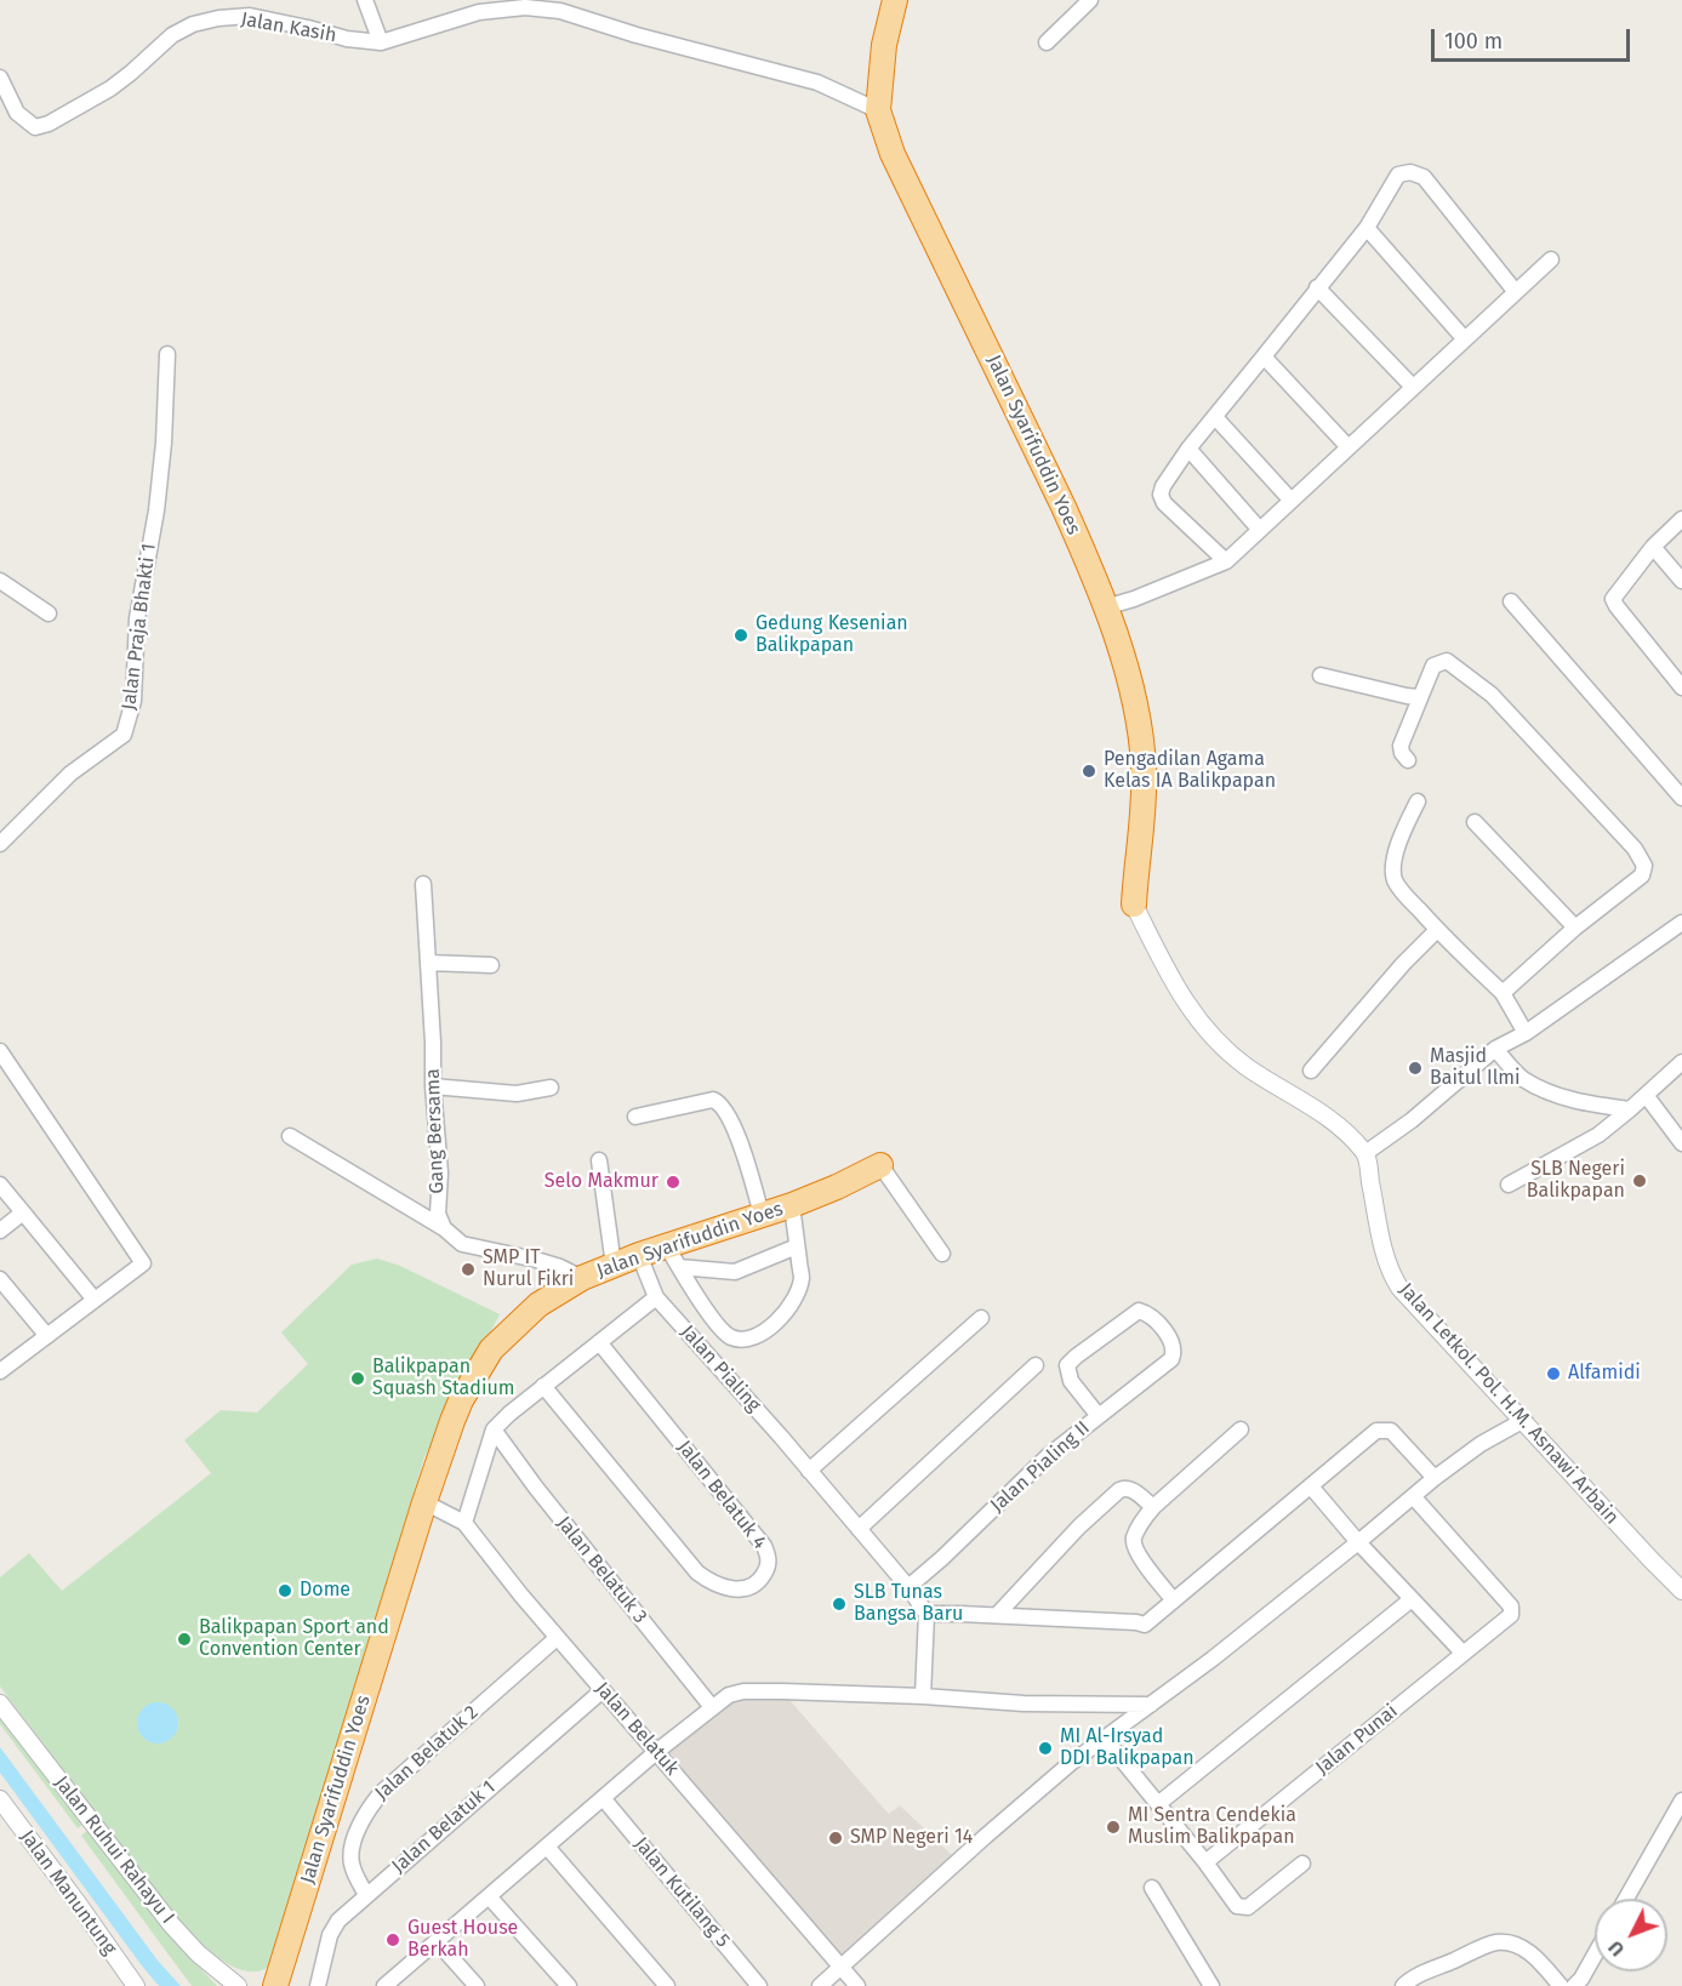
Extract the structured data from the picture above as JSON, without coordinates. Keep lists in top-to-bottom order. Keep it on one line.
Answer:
{"streets":{"highway":["Jalan Syarifuddin Yoes"],"street":["Jalan Kasih","Jalan Praja Bhakti 1","Gang Bersama","Jalan Pialing","Jalan Letkol. Pol. H.M. Asnawi Arbain","Jalan Pialing II","Jalan Belatuk 4","Jalan Belatuk 3","Jalan Belatuk","Jalan Punai","Jalan Belatuk 2","Jalan Belatuk 1","Jalan Ruhui Rahayu I","Jalan Manuntung","Jalan Kutilang 5"]},"crossings":[["Jalan Kasih","Jalan Syarifuddin Yoes"],["Jalan Syarifuddin Yoes","Jalan Belatuk"],["Jalan Pialing","Jalan Pialing II"],["Jalan Belatuk","Jalan Belatuk 2"],["Jalan Belatuk","Jalan Belatuk 1"],["Jalan Belatuk 2","Jalan Belatuk 1"]],"places":["Gedung Kesenian Balikpapan","Pengadilan Agama Kelas IA Balikpapan","Masjid Baitul Ilmi","SLB Negeri Balikpapan","Selo Makmur","SMP IT Nurul Fikri","Alfamidi","Balikpapan Squash Stadium","Dome","SLB Tunas Bangsa Baru","Balikpapan Sport and Convention Center","MI Al-Irsyad DDI Balikpapan","MI Sentra Cendekia Muslim Balikpapan","SMP Negeri 14","Guest House Berkah"],"scale_bar":"100 m","north":"bottom left"}
